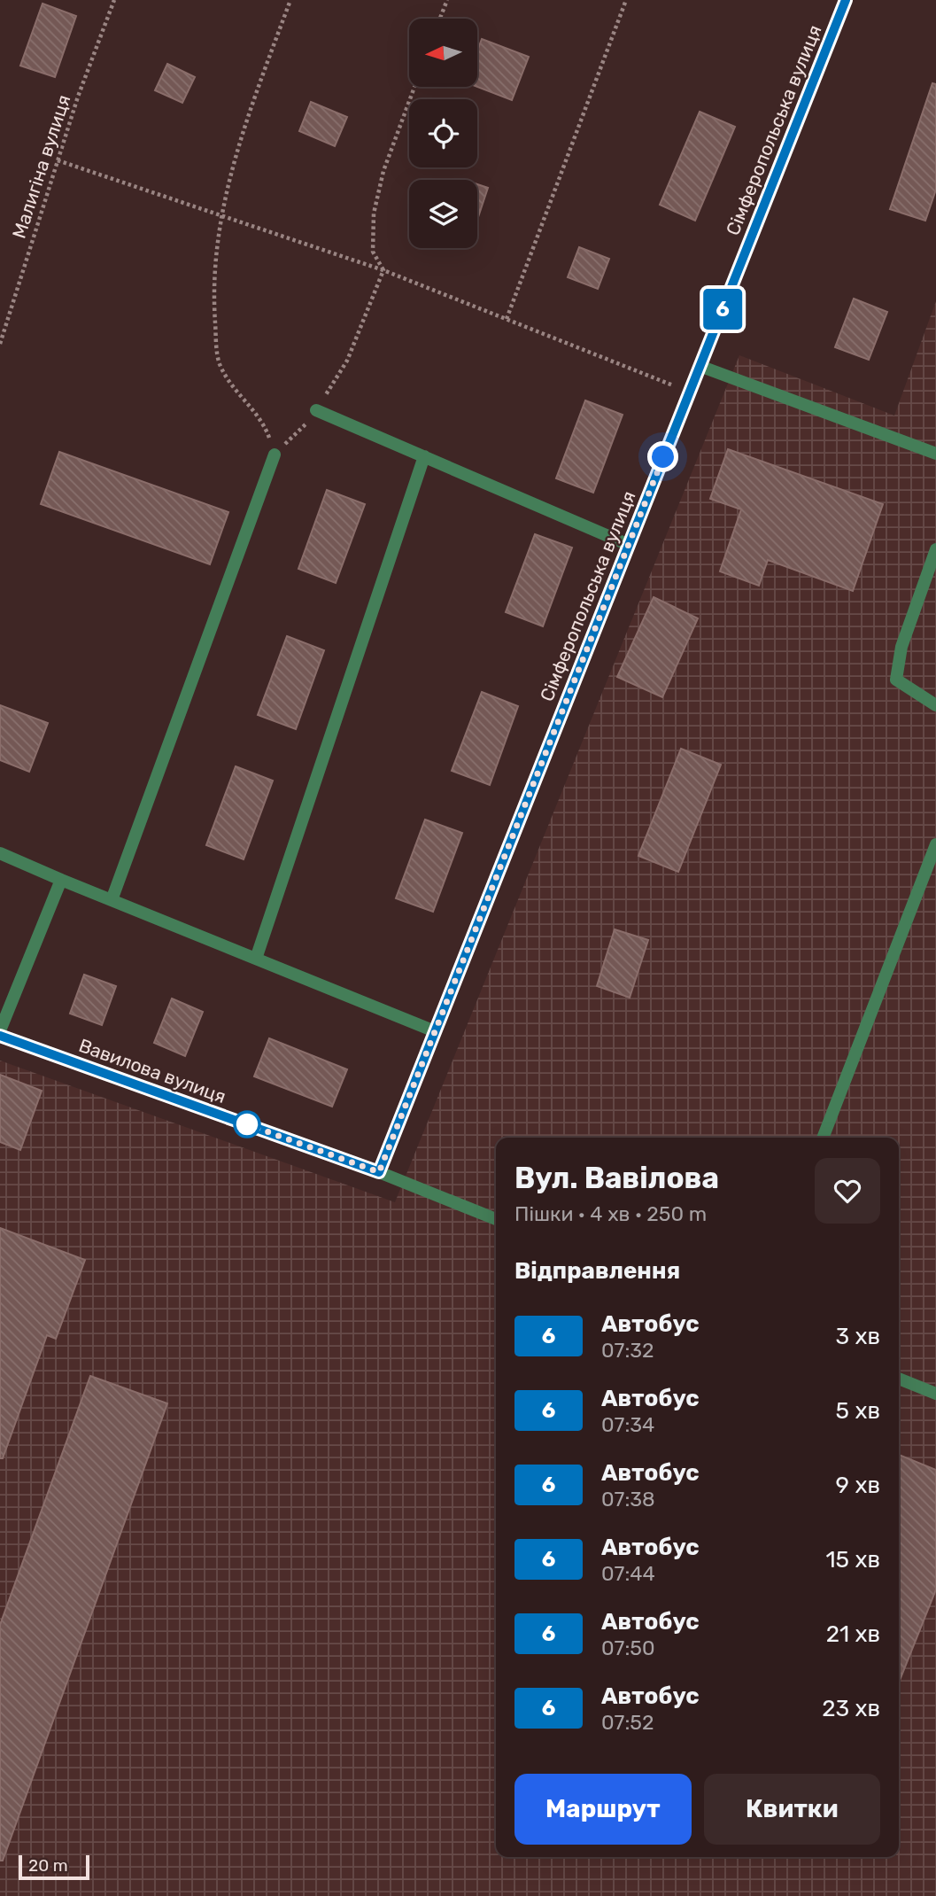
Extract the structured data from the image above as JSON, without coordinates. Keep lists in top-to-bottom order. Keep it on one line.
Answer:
{"streets":{"street":["Сімферопольська вулиця","Вавилова вулиця"],"path":["Малигіна вулиця"]},"crossings":[["Сімферопольська вулиця","Вавилова вулиця"]],"lines":["bus line 6"],"scale_bar":"20 m","north":"left","page":{"on_map":"6","heading":[["Вул. Вавілова","Пішки · 4 хв · 250 m"],"Відправлення"],"list":[{"mark":"6","name":"Автобус","note":"07:32","value":"3 хв"},{"mark":"6","name":"Автобус","note":"07:34","value":"5 хв"},{"mark":"6","name":"Автобус","note":"07:38","value":"9 хв"},{"mark":"6","name":"Автобус","note":"07:44","value":"15 хв"},{"mark":"6","name":"Автобус","note":"07:50","value":"21 хв"},{"mark":"6","name":"Автобус","note":"07:52","value":"23 хв"}],"buttons":["Маршрут","Квитки"],"scale":"20 m"}}
